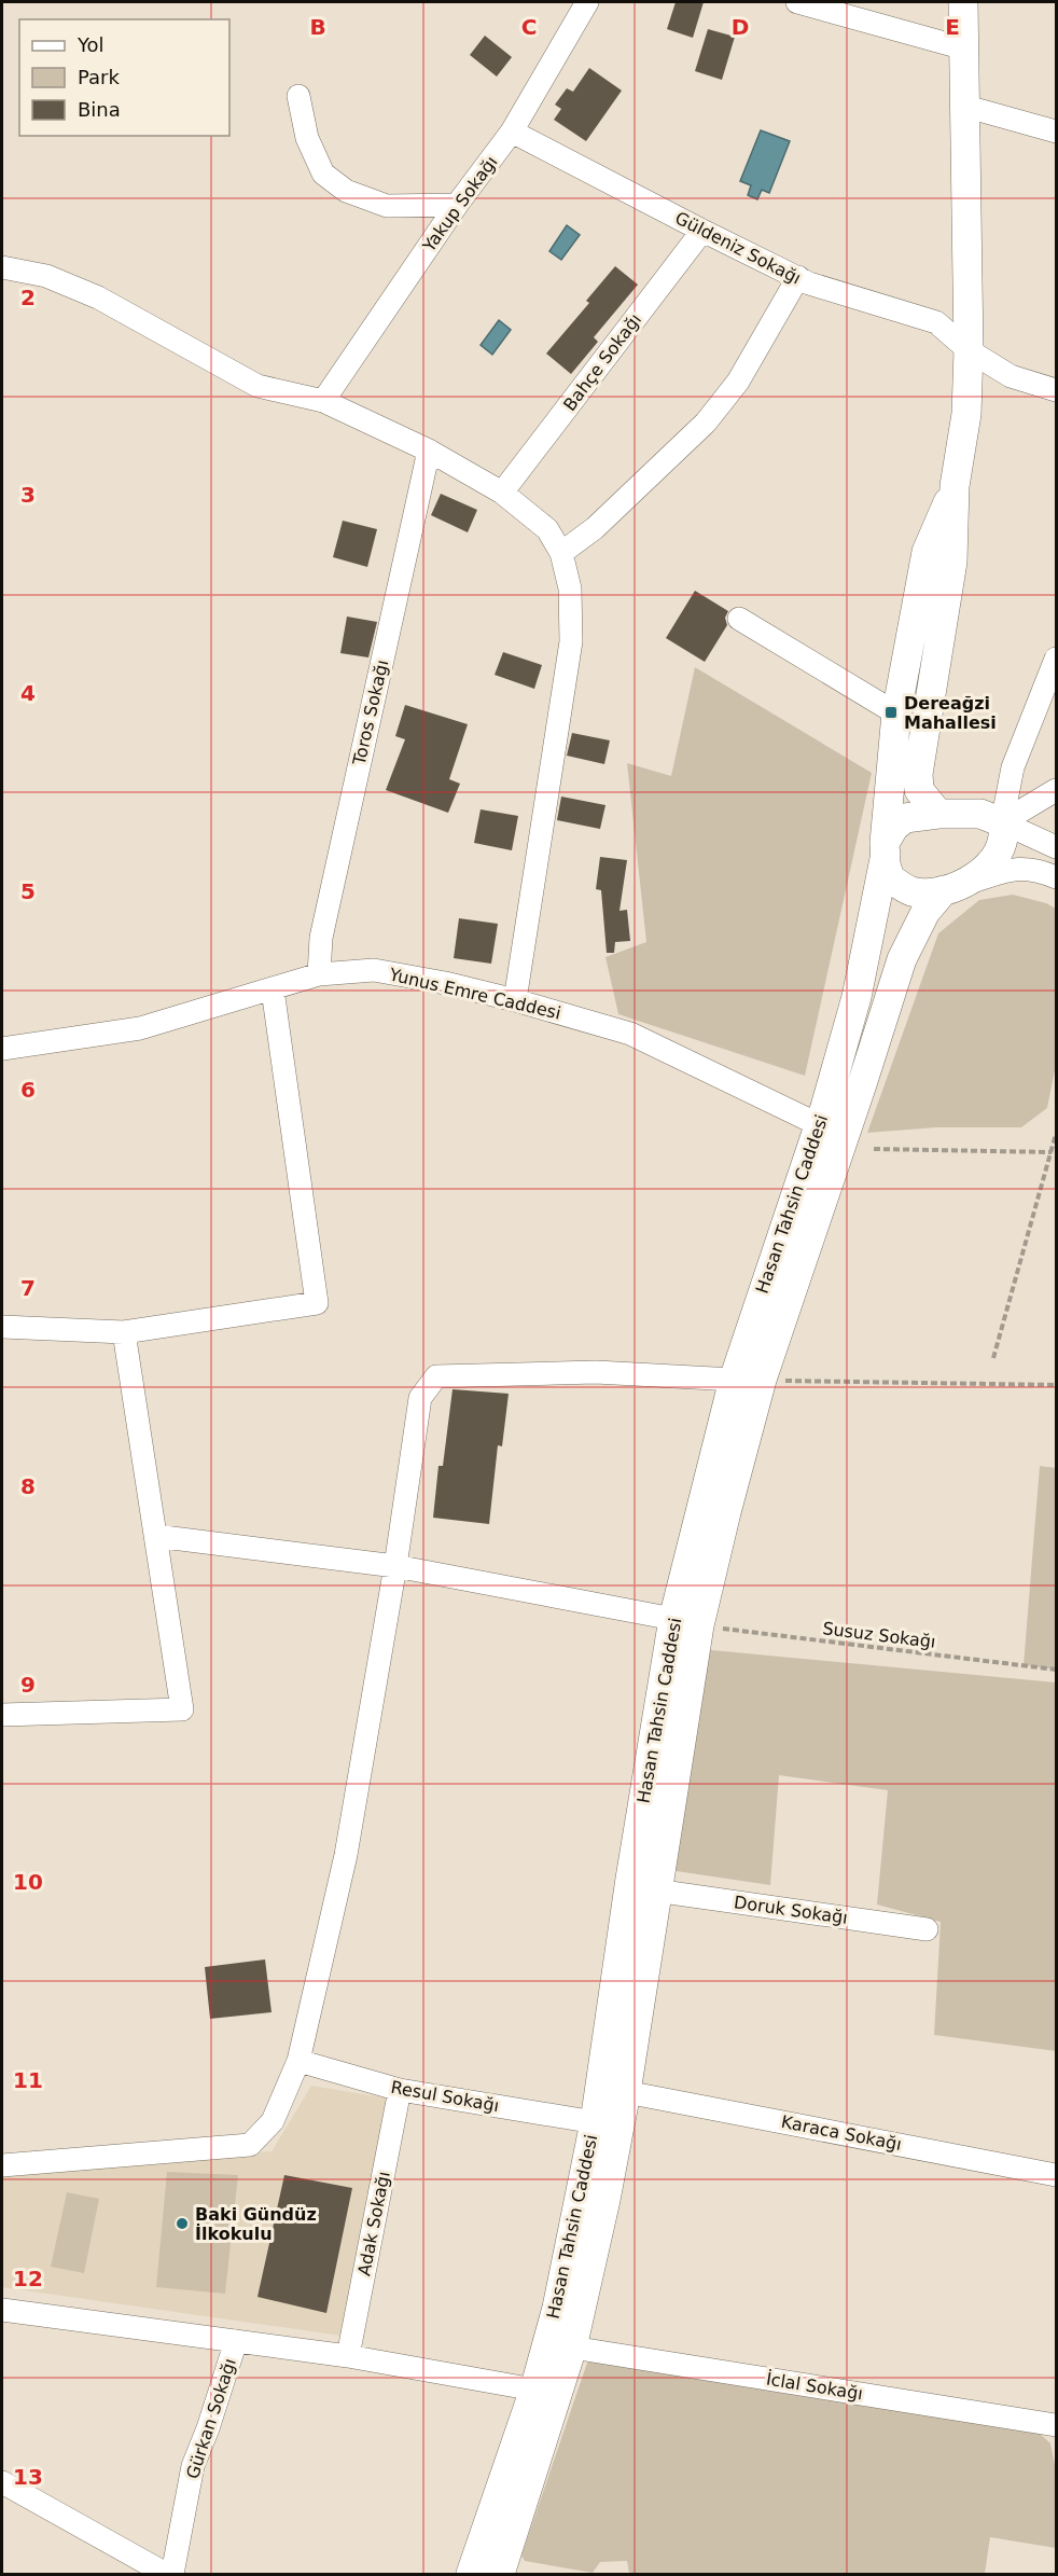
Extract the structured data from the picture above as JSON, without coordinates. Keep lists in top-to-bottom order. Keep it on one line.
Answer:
{"streets":{"main road":["Hasan Tahsin Caddesi"],"street":["Yakup Sokağı","Güldeniz Sokağı","Bahçe Sokağı","Toros Sokağı","Yunus Emre Caddesi","Doruk Sokağı","Resul Sokağı","Karaca Sokağı","Adak Sokağı","İclal Sokağı","Gürkan Sokağı"],"path":["Susuz Sokağı"]},"crossings":[["Yakup Sokağı","Güldeniz Sokağı"],["Güldeniz Sokağı","Bahçe Sokağı"],["Toros Sokağı","Yunus Emre Caddesi"],["Yunus Emre Caddesi","Hasan Tahsin Caddesi"],["Hasan Tahsin Caddesi","Susuz Sokağı"],["Hasan Tahsin Caddesi","Doruk Sokağı"],["Hasan Tahsin Caddesi","Resul Sokağı"],["Hasan Tahsin Caddesi","Karaca Sokağı"],["Hasan Tahsin Caddesi","İclal Sokağı"],["Resul Sokağı","Adak Sokağı"]],"places":{"transit":["Dereağzi Mahallesi"],"other":["Baki Gündüz İlkokulu"]},"legend":["Yol","Park","Bina"],"grid":{"columns":["B","C","D","E"],"rows":["2","3","4","5","6","7","8","9","10","11","12","13"]}}
